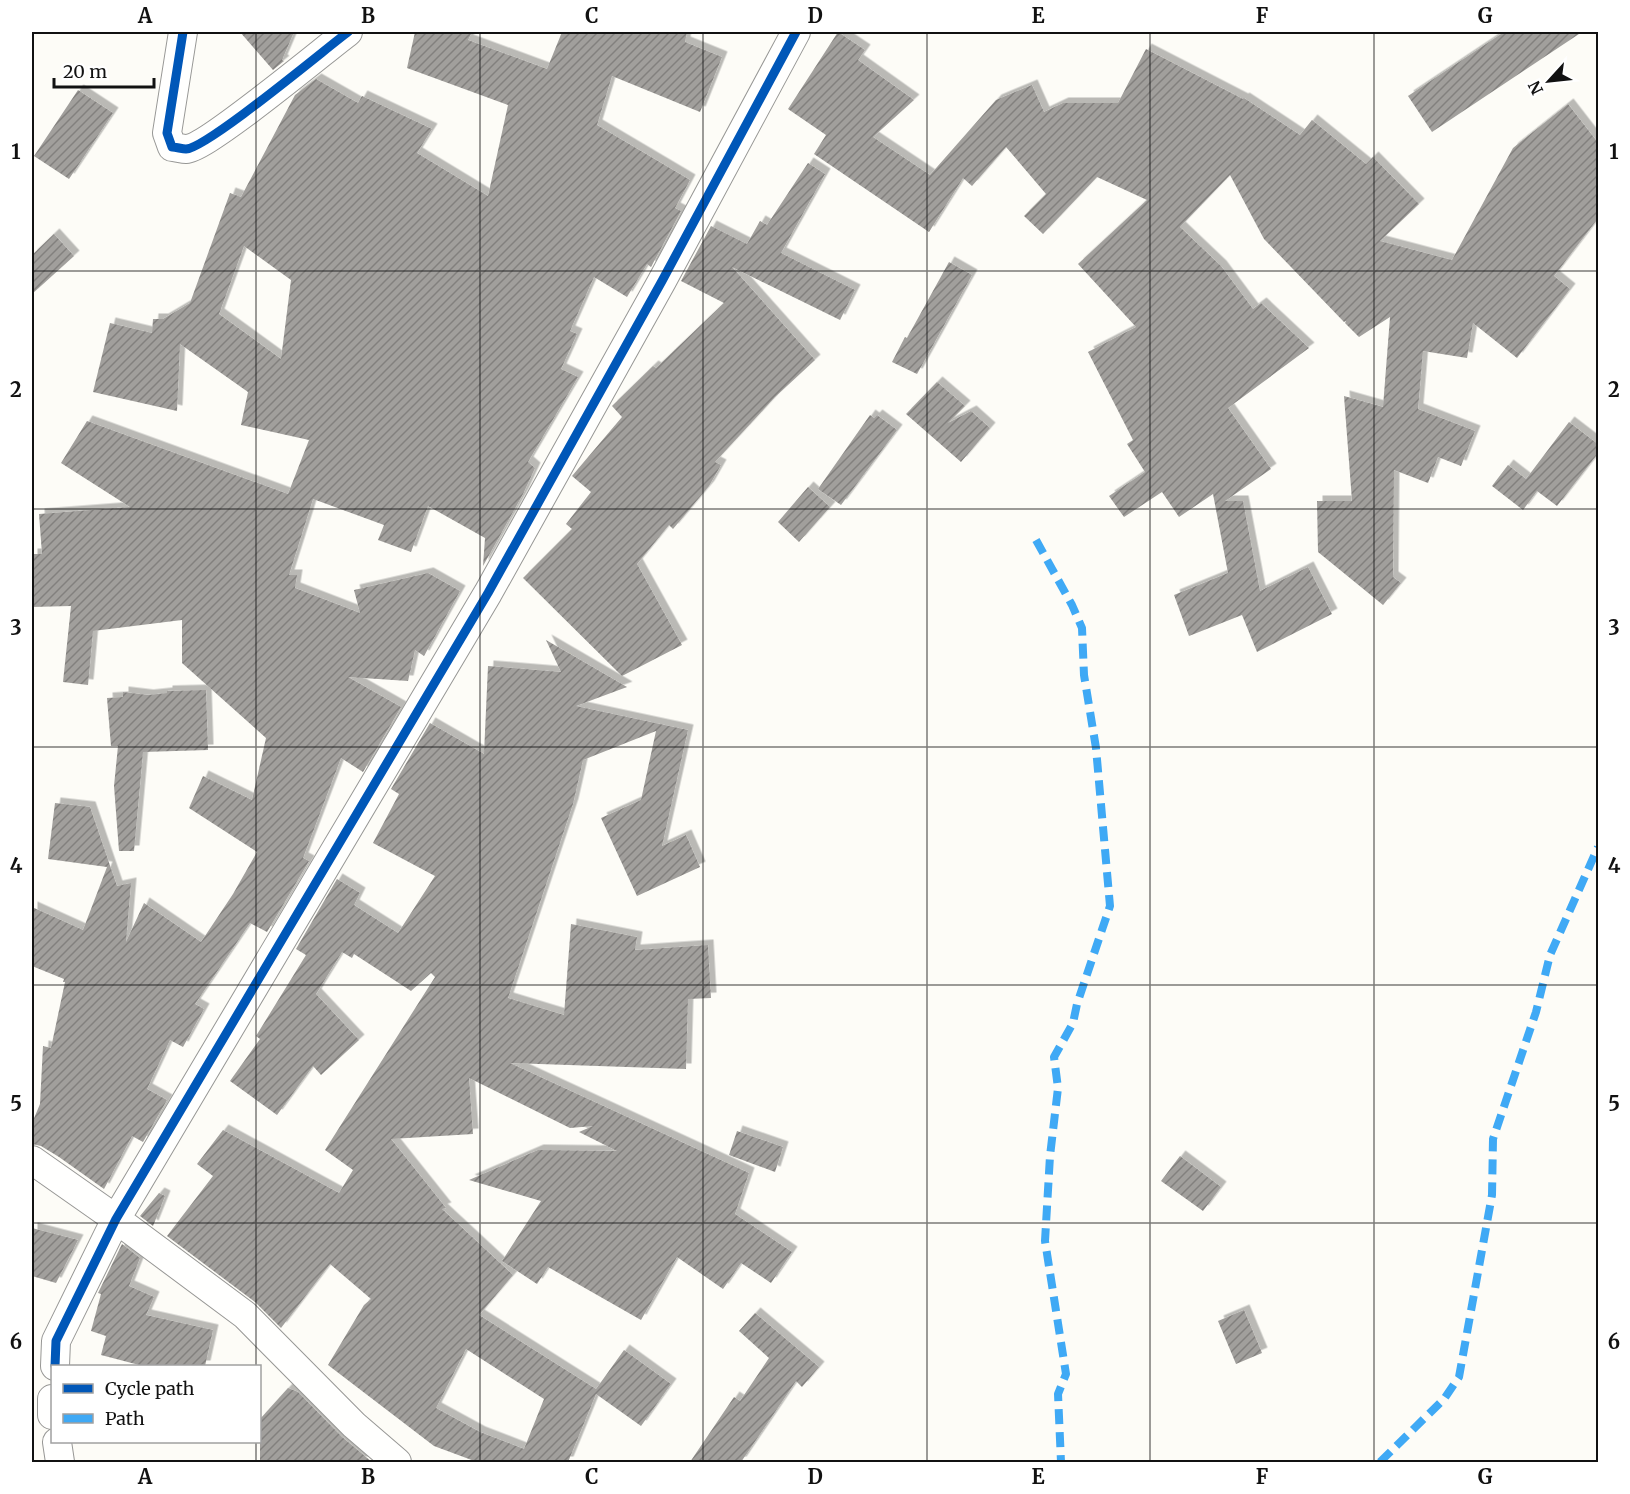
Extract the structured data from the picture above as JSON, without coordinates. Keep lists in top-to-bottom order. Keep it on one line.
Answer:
{"legend":["Cycle path","Path"],"scale_bar":"20 m","north":"bottom left","grid":{"columns":["A","B","C","D","E","F","G"],"rows":["1","2","3","4","5","6"]}}
